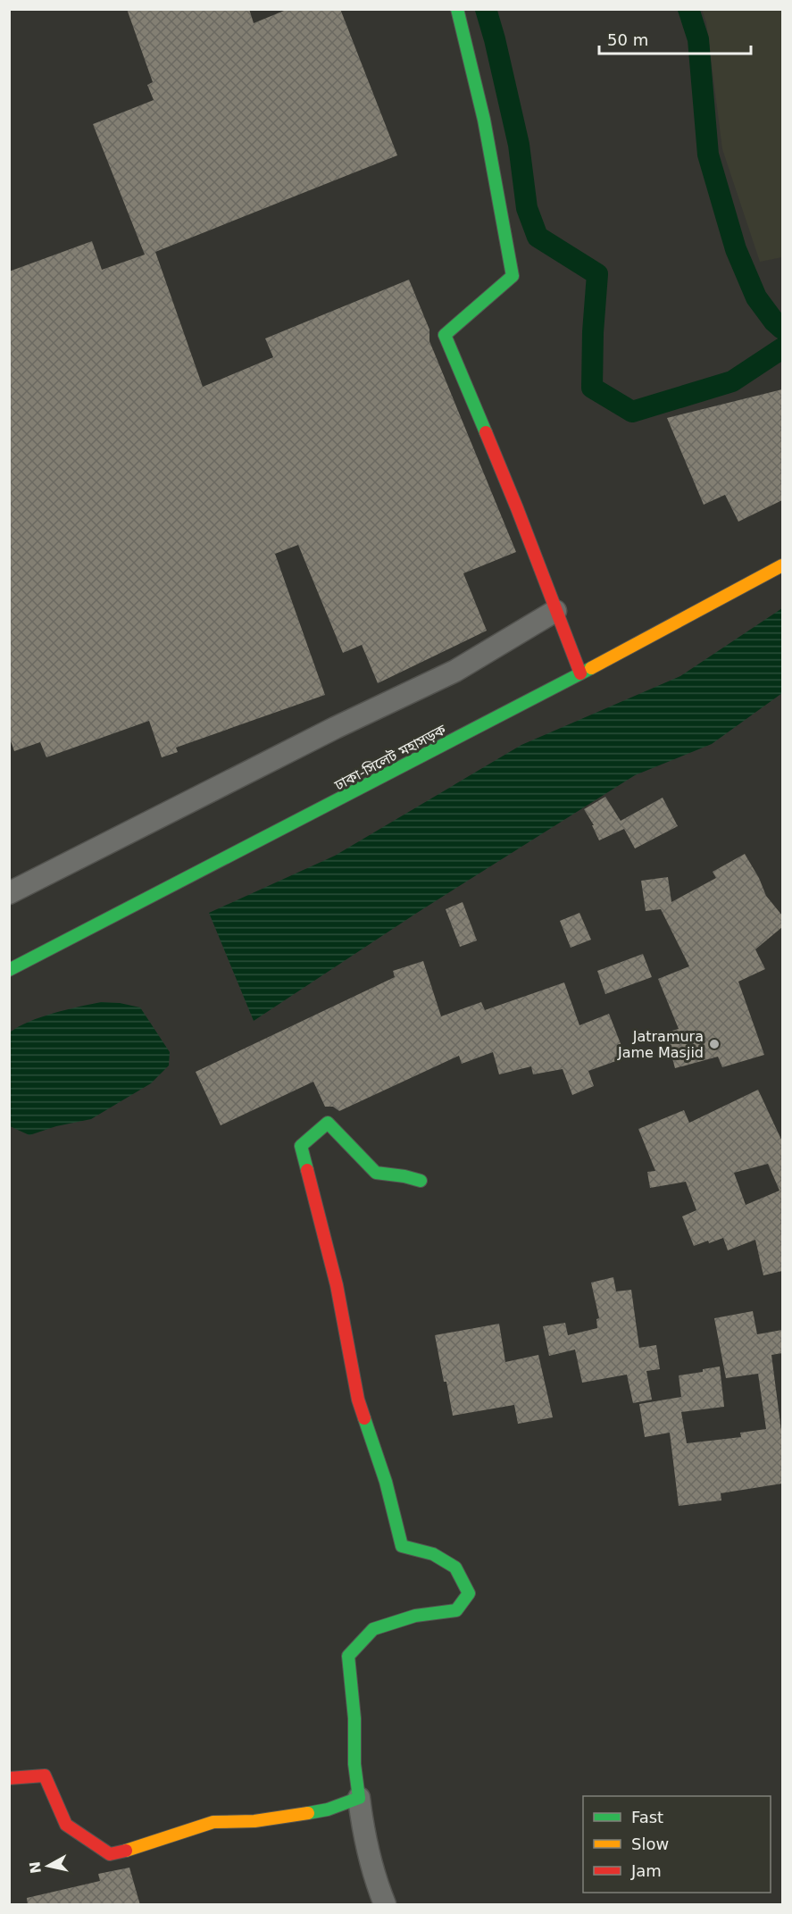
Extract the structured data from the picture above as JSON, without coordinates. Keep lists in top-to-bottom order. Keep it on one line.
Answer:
{"streets":{"main road":["ঢাকা-সিলেট মহাসড়ক"]},"places":["Jatramura Jame Masjid"],"legend":["Fast","Slow","Jam"],"scale_bar":"50 m","north":"left"}
